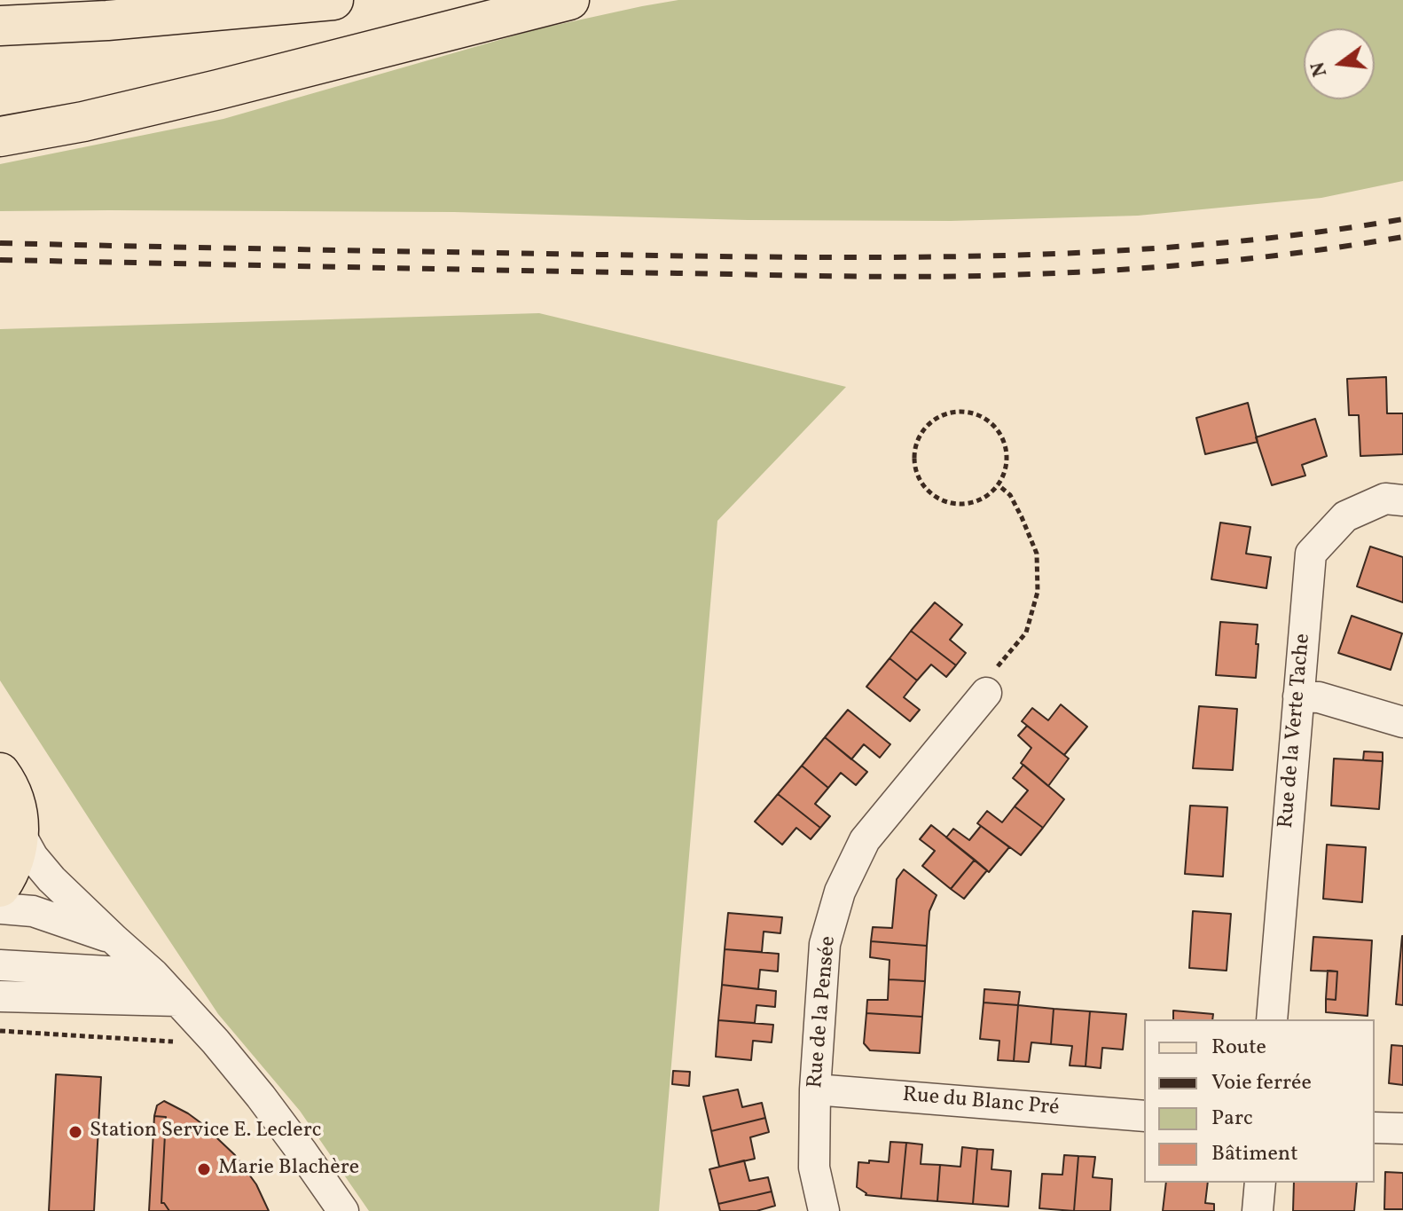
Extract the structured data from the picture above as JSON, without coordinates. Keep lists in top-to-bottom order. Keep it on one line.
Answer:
{"streets":{"street":["Rue de la Verte Tache","Rue de la Pensée","Rue du Blanc Pré"]},"crossings":[["Rue de la Pensée","Rue du Blanc Pré"]],"places":["Station Service E. Leclerc","Marie Blachère"],"legend":["Route","Voie ferrée","Parc","Bâtiment"],"north":"left"}
